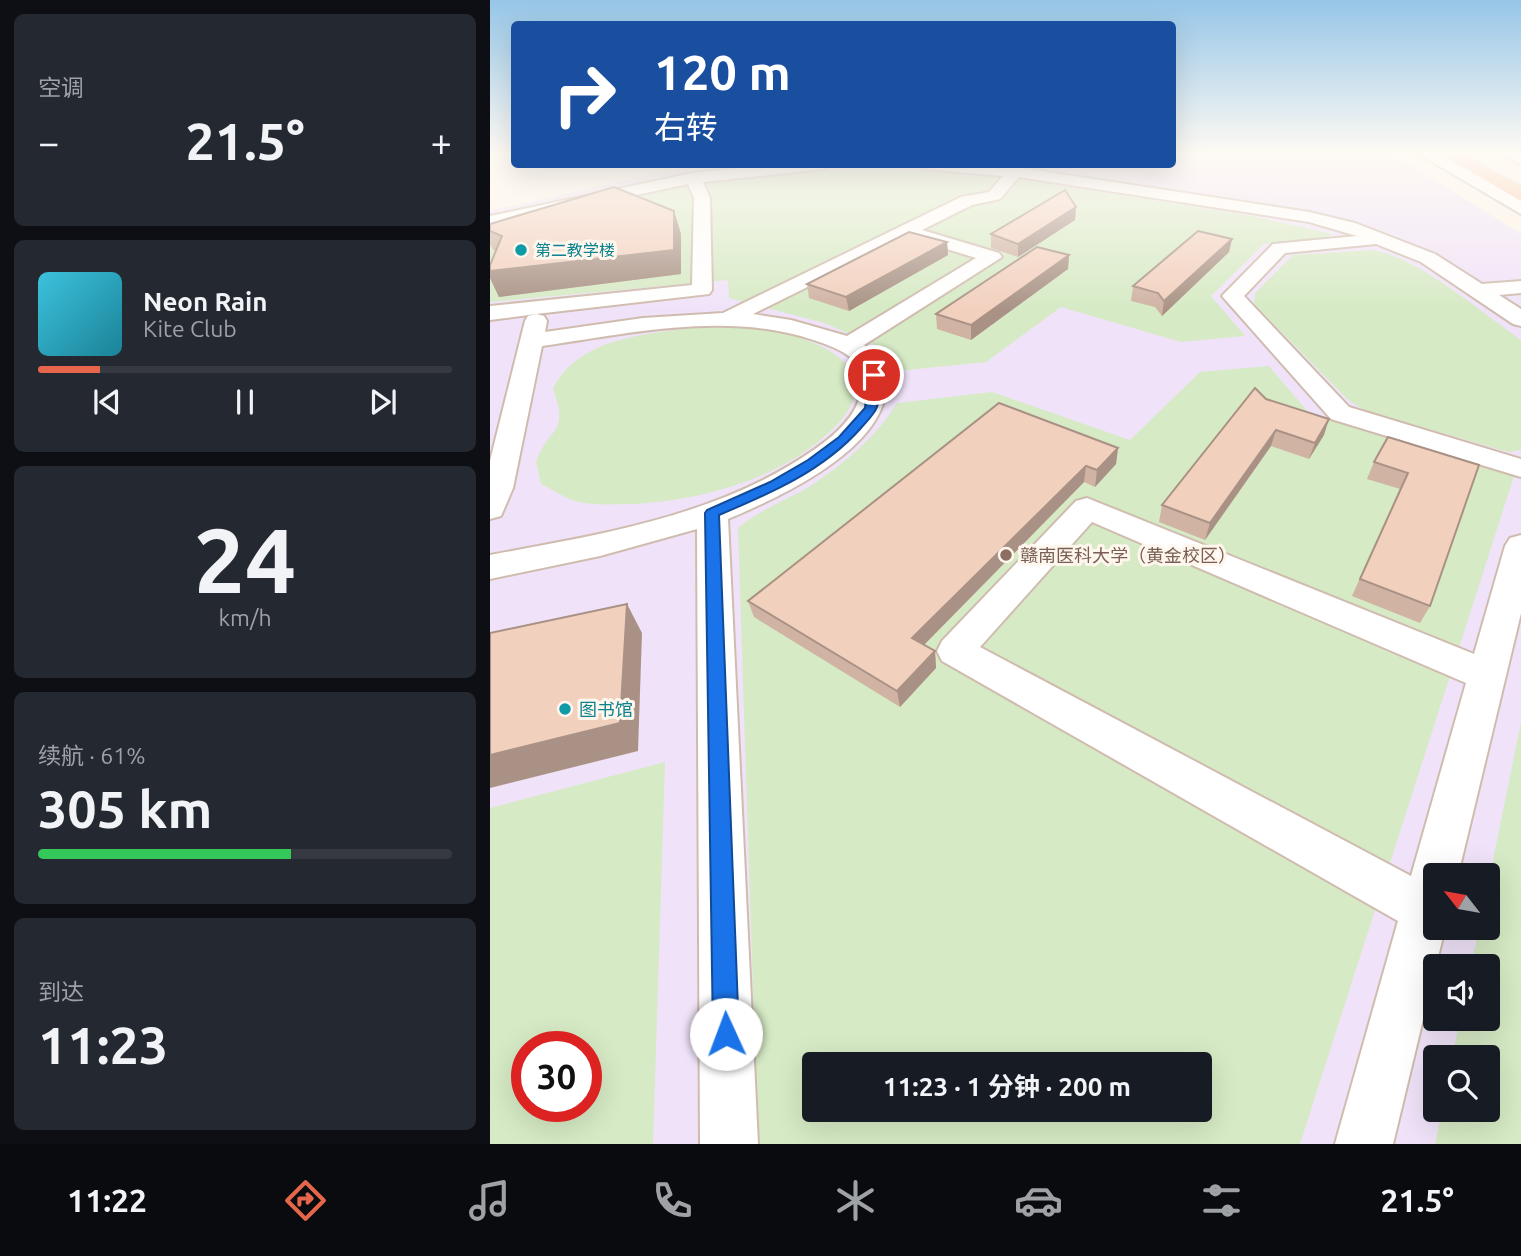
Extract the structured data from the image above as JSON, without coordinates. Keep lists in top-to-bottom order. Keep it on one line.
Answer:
{"places":["第二教学楼","赣南医科大学（黄金校区）","图书馆"],"north":"top left","page":{"tile":["空调",["24","km/h"],["续航 · 61%","305 km"],["到达","11:23"]],"turn":["120 m","右转"],"heat":["−","21.5°","+"],"song":["Neon Rain","Kite Club"],"limit":"30","trip":"11:23 · 1 分钟 · 200 m","tabs":["11:22","21.5°"]}}
